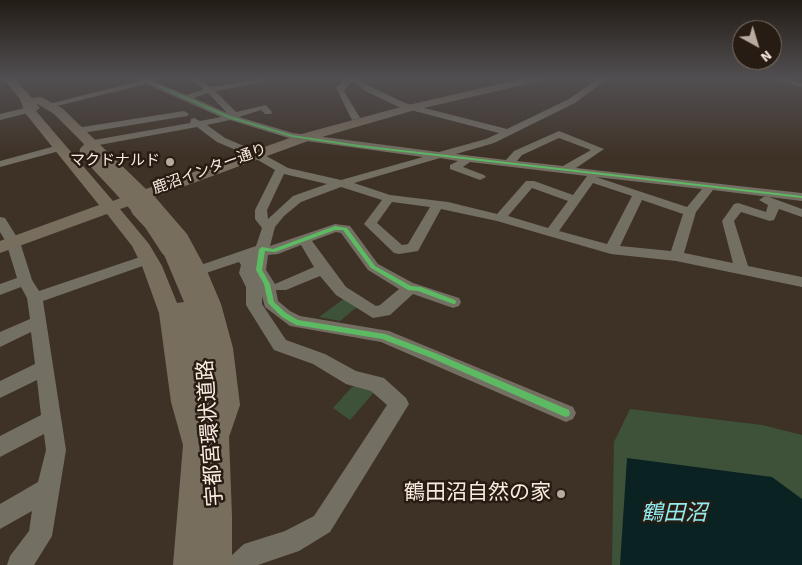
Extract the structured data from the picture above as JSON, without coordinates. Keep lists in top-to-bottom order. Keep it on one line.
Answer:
{"streets":{"main road":["鹿沼インター通り","宇都宮環状道路"]},"water":["鶴田沼"],"places":["マクドナルド","鶴田沼自然の家"],"north":"bottom right"}
